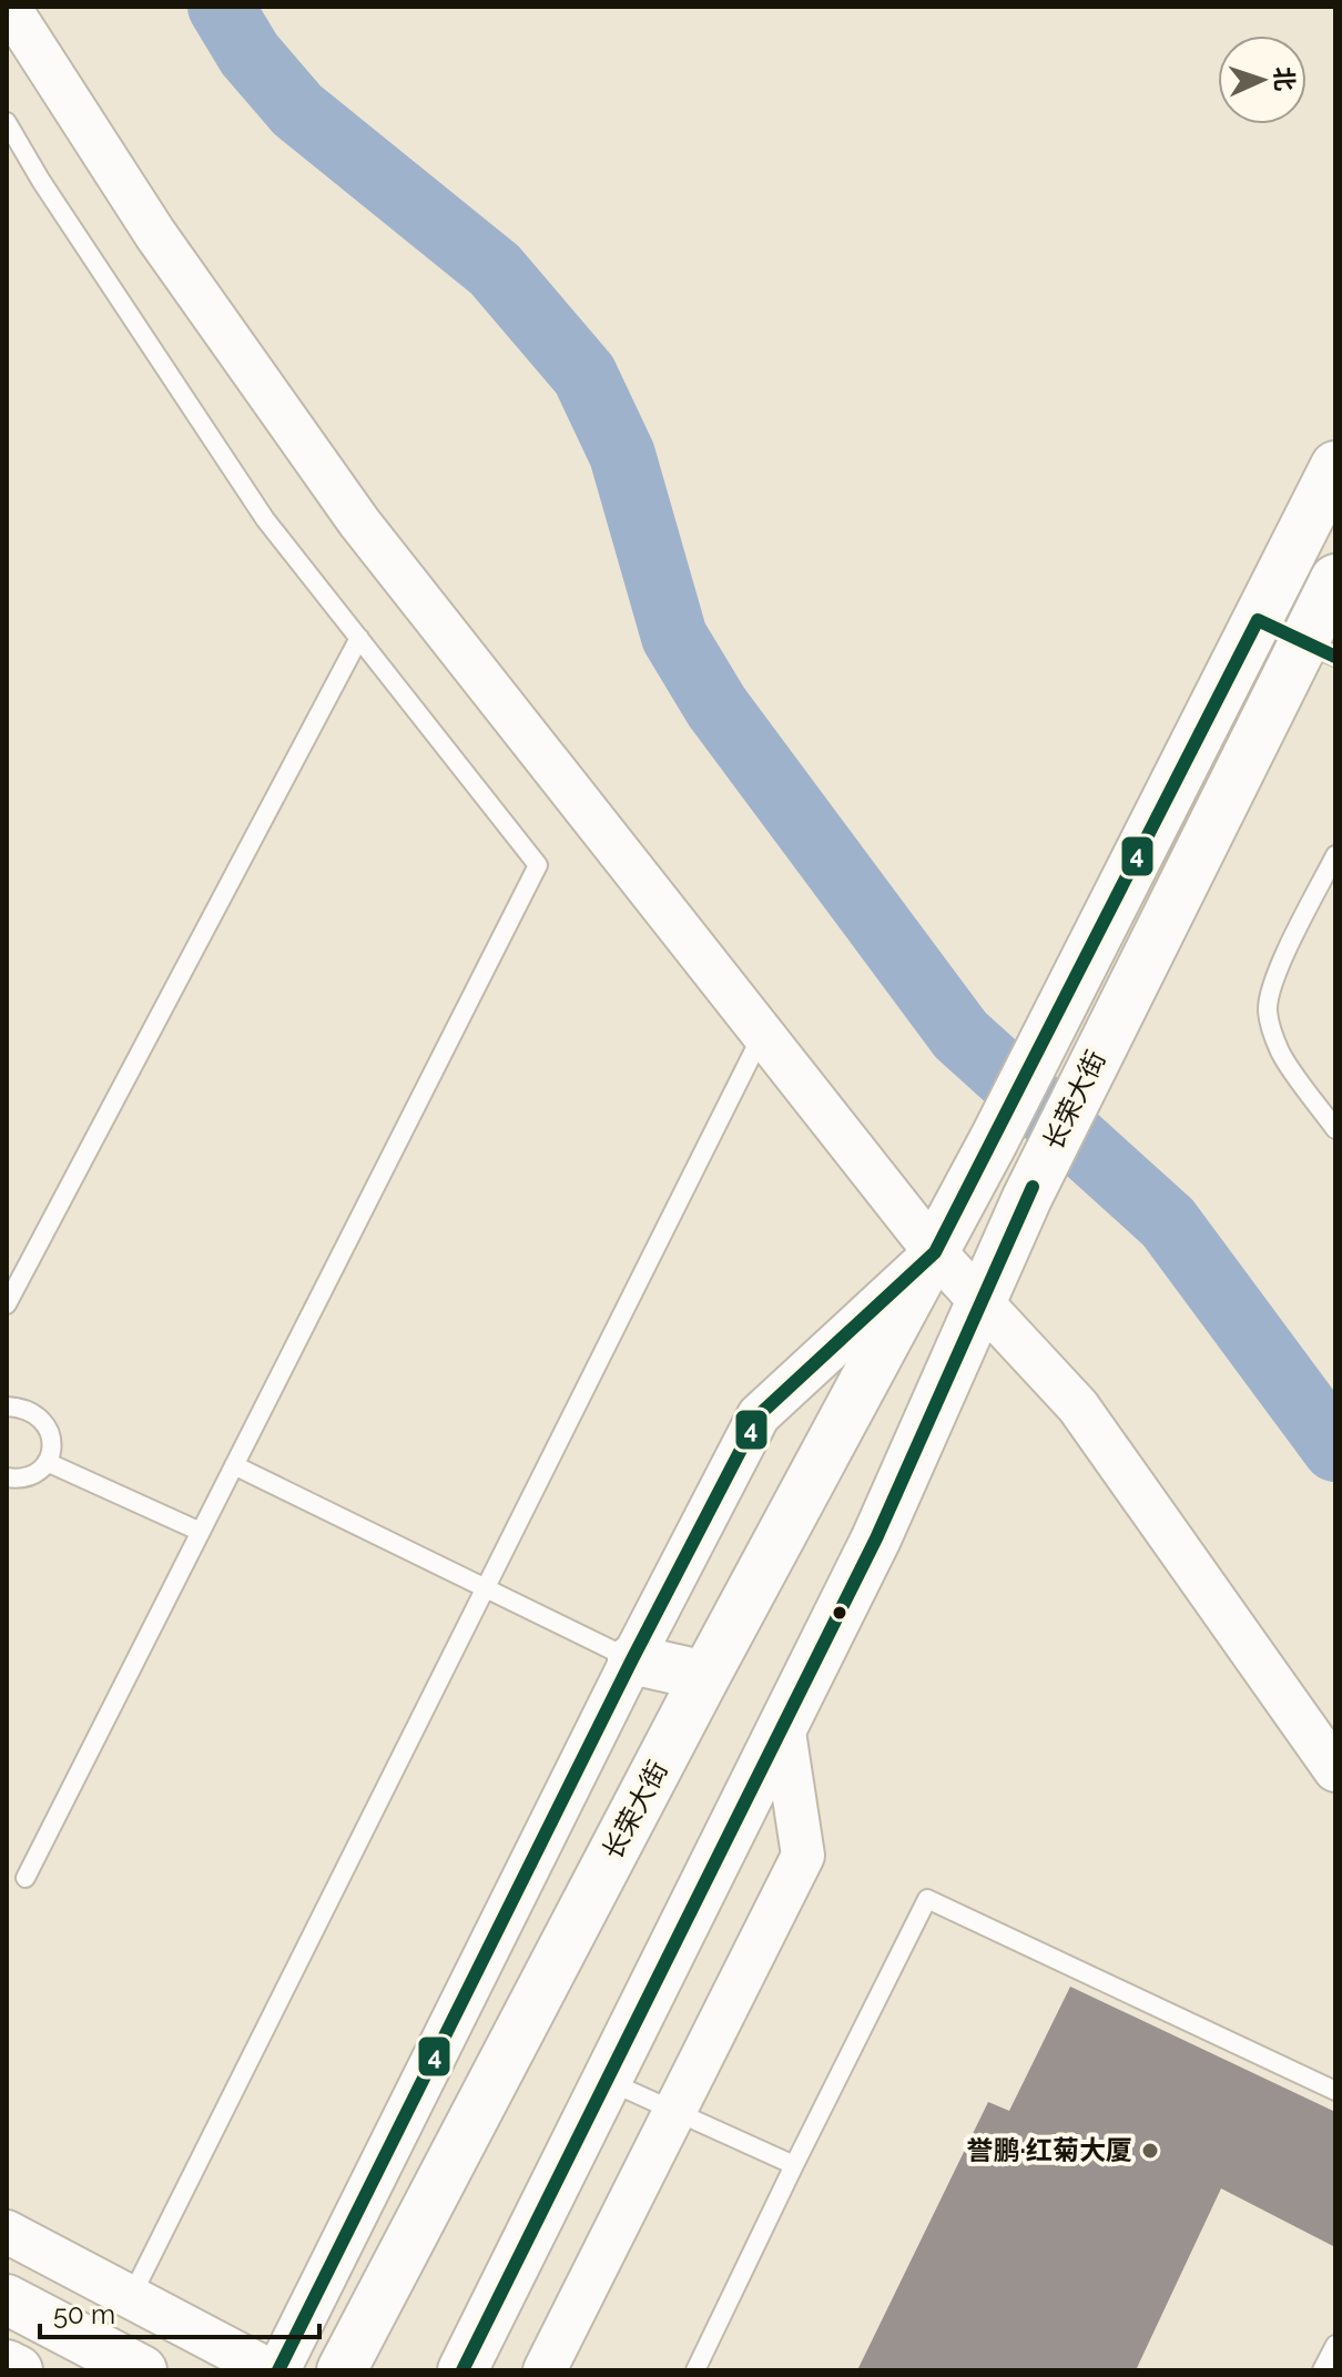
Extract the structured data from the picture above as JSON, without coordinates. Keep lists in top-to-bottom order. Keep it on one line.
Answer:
{"streets":{"main road":["长荣大街"]},"places":["誉鹏·红菊大厦"],"lines":["transit line 4"],"scale_bar":"50 m","north":"right"}
